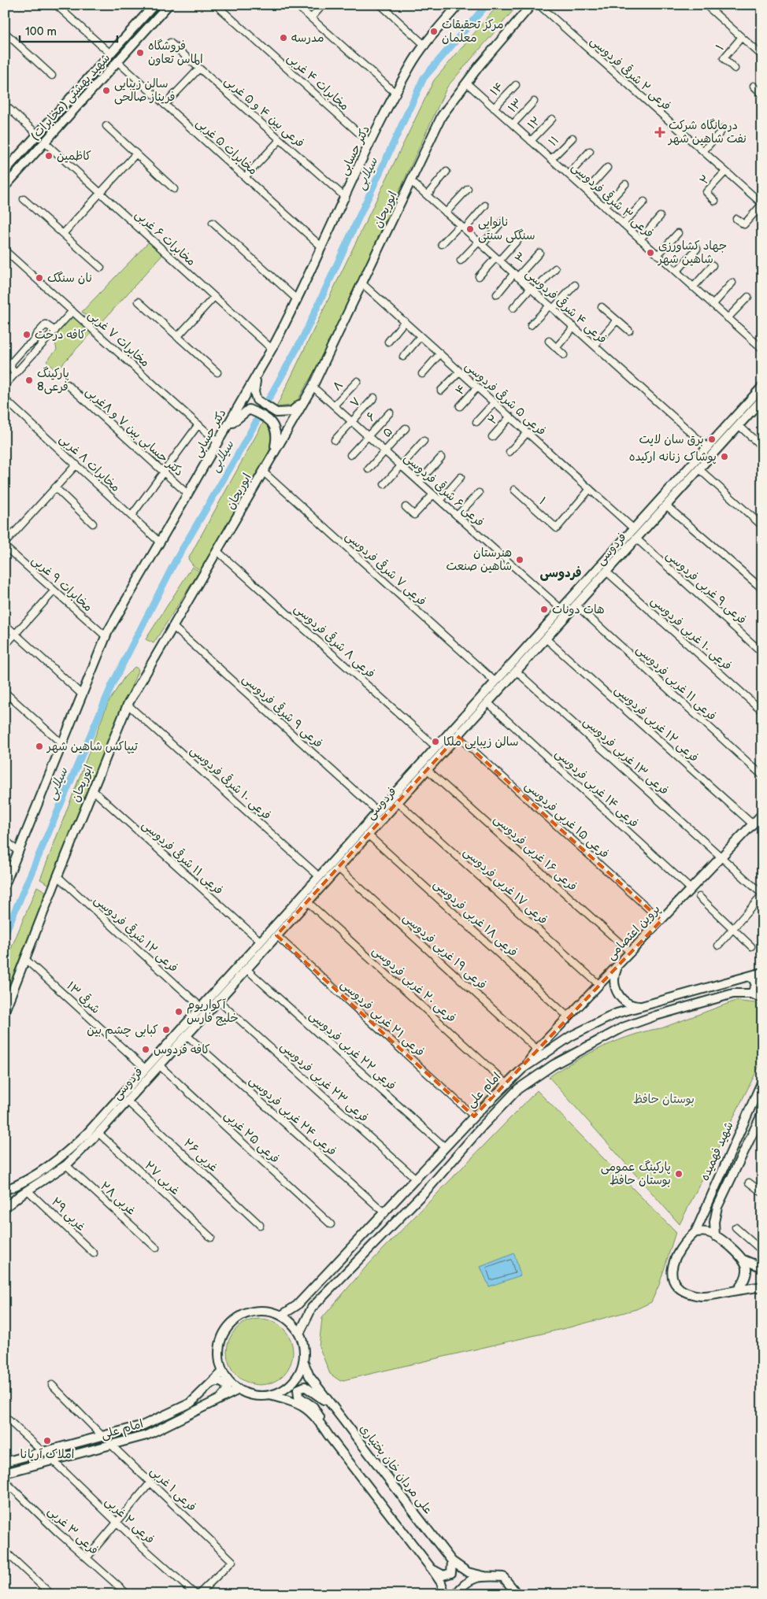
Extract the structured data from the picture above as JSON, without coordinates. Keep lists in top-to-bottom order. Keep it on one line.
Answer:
{"streets":{"main road":["شهید بهشتی (مخابرات)","دکتر حسابی","ابوریحان","فردوسی","پروین اعتصامی","امام علی","شهید فهمیده","علی مردان خان بختیاری"],"street":["۱","فرعی ۲ شرقی فردوسی","مخابرات ۴ غربی","۱۴","۱۳","فرعی بین ۴ و ۵ غربی","۱۲","۱۱","مخابرات ۵ غربی","۲","فرعی ۳ شرقی فردوسی","مخابرات ۶ غربی","۳","فرعی ۴ شرقی فردوسی","مخابرات ۷ غربی","۸","۴","فرعی ۵ شرقی فردوسی","۷","۶","دکتر حسابی بین ۷ و ۸غربی","۵","مخابرات ۸ غربی","فرعی ۶ شرقی فردوسی","فرعی ۷ شرقی فردوسی","مخابرات ۹ غربی","فرعی ۹ غربی فردوسی","فرعی ۱۰ غربی فردوسی","فرعی ۸ شرقی فردوسی","فرعی ۱۱ غربی فردوسی","فرعی ۹ شرقی فردوسی","فرعی ۱۲ غربی فردوسی","فرعی ۱۳ غربی فردوسی","فرعی ۱۰ شرقی فردوسی","فرعی ۱۴ غربی فردوسی","فرعی ۱۵ غربی فردوسی","فرعی ۱۶ غربی فردوسی","فرعی ۱۱ شرقی فردوسی","فرعی ۱۷ غربی فردوسی","فرعی ۱۸ غربی فردوسی","فرعی ۱۲ شرقی فردوسی","فرعی ۱۹ غربی فردوسی","فرعی ۲۰ غربی فردوسی","۱۳ شرقی","فرعی ۲۱ غربی فردوسی","فرعی ۲۲ غربی فردوسی","فرعی ۲۳ غربی فردوسی","فرعی ۲۴ غربی فردوسی","فرعی ۲۵ غربی","۲۶ غربی","۲۷ غربی","۲۸ غربی","۲۹ غربی","فرعی ۱ غربی","فرعی ۲ غربی","فرعی ۳ غربی"]},"crossings":[["۱","فرعی ۵ شرقی فردوسی"],["فرعی ۲ شرقی فردوسی","۲"],["مخابرات ۴ غربی","دکتر حسابی"],["۱۴","فرعی ۳ شرقی فردوسی"],["شهید بهشتی (مخابرات)","مخابرات ۵ غربی"],["شهید بهشتی (مخابرات)","مخابرات ۶ غربی"],["۱۳","فرعی ۳ شرقی فردوسی"],["فرعی بین ۴ و ۵ غربی","دکتر حسابی"],["۱۲","فرعی ۳ شرقی فردوسی"],["۱۱","فرعی ۳ شرقی فردوسی"],["مخابرات ۵ غربی","دکتر حسابی"],["دکتر حسابی","مخابرات ۶ غربی"],["دکتر حسابی","مخابرات ۷ غربی"],["دکتر حسابی","دکتر حسابی بین ۷ و ۸غربی"],["دکتر حسابی","مخابرات ۸ غربی"],["دکتر حسابی","مخابرات ۹ غربی"],["۲","فرعی ۵ شرقی فردوسی"],["فرعی ۳ شرقی فردوسی","ابوریحان"],["ابوریحان","فرعی ۴ شرقی فردوسی"],["ابوریحان","فرعی ۵ شرقی فردوسی"],["ابوریحان","فرعی ۶ شرقی فردوسی"],["ابوریحان","فرعی ۷ شرقی فردوسی"],["ابوریحان","فرعی ۸ شرقی فردوسی"],["ابوریحان","فرعی ۹ شرقی فردوسی"],["ابوریحان","فرعی ۱۰ شرقی فردوسی"],["ابوریحان","فرعی ۱۱ شرقی فردوسی"],["ابوریحان","فرعی ۱۲ شرقی فردوسی"],["ابوریحان","۱۳ شرقی"],["۳","فرعی ۴ شرقی فردوسی"],["فرعی ۴ شرقی فردوسی","فردوسی"],["۸","فرعی ۶ شرقی فردوسی"],["۴","فرعی ۵ شرقی فردوسی"],["فرعی ۵ شرقی فردوسی","فردوسی"],["۷","فرعی ۶ شرقی فردوسی"],["۶","فرعی ۶ شرقی فردوسی"],["۵","فرعی ۶ شرقی فردوسی"],["فرعی ۶ شرقی فردوسی","فردوسی"],["فردوسی","فرعی ۷ شرقی فردوسی"],["فردوسی","فرعی ۹ غربی فردوسی"],["فردوسی","فرعی ۱۰ غربی فردوسی"],["فردوسی","فرعی ۸ شرقی فردوسی"],["فردوسی","فرعی ۱۱ غربی فردوسی"],["فردوسی","فرعی ۹ شرقی فردوسی"],["فردوسی","فرعی ۱۲ غربی فردوسی"],["فردوسی","فرعی ۱۳ غربی فردوسی"],["فردوسی","فرعی ۱۰ شرقی فردوسی"],["فردوسی","فرعی ۱۴ غربی فردوسی"],["فردوسی","فرعی ۱۵ غربی فردوسی"],["فردوسی","فرعی ۱۶ غربی فردوسی"],["فردوسی","فرعی ۱۱ شرقی فردوسی"],["فردوسی","فرعی ۱۷ غربی فردوسی"],["فردوسی","فرعی ۱۸ غربی فردوسی"],["فردوسی","فرعی ۱۲ شرقی فردوسی"],["فردوسی","فرعی ۱۹ غربی فردوسی"],["فردوسی","فرعی ۲۰ غربی فردوسی"],["فردوسی","۱۳ شرقی"],["فردوسی","فرعی ۲۱ غربی فردوسی"],["فردوسی","فرعی ۲۲ غربی فردوسی"],["فردوسی","فرعی ۲۳ غربی فردوسی"],["فردوسی","فرعی ۲۴ غربی فردوسی"],["فردوسی","فرعی ۲۵ غربی"],["فردوسی","۲۶ غربی"],["فردوسی","۲۷ غربی"],["فردوسی","۲۸ غربی"],["فردوسی","۲۹ غربی"],["فرعی ۱۲ غربی فردوسی","پروین اعتصامی"],["فرعی ۱۳ غربی فردوسی","پروین اعتصامی"],["فرعی ۱۴ غربی فردوسی","پروین اعتصامی"],["فرعی ۱۵ غربی فردوسی","پروین اعتصامی"],["فرعی ۱۶ غربی فردوسی","پروین اعتصامی"],["فرعی ۱۷ غربی فردوسی","پروین اعتصامی"],["فرعی ۱۸ غربی فردوسی","پروین اعتصامی"],["پروین اعتصامی","فرعی ۱۹ غربی فردوسی"],["پروین اعتصامی","امام علی"],["فرعی ۲۰ غربی فردوسی","امام علی"],["فرعی ۲۱ غربی فردوسی","امام علی"],["فرعی ۲۲ غربی فردوسی","امام علی"],["فرعی ۲۳ غربی فردوسی","امام علی"],["امام علی","فرعی ۲۴ غربی فردوسی"],["امام علی","علی مردان خان بختیاری"],["امام علی","فرعی ۱ غربی"],["امام علی","فرعی ۲ غربی"]],"districts":["فردوسی"],"water":["سیلابی"],"parks":["بوستان حافظ"],"places":{"other":["مرکز تحقیقات معلمان","مدرسه","فروشگاه الماس تعاون","سالن زیبایی فریناز صالحی","کاظمین","نانوایی سنگکی سنتی","جهاد کشاورزی شاهین شهر","نان سنگک","کافه درخت","پارکینگ فرعی8","برق سان لایت","پوشاک زنانه ارکیده","هنرستان شاهین صنعت","هات دونات","سالن زیبایی ملکا","تیپاکس شاهین شهر","آکواریوم خلیج فارس","کبابی چشم بین","کافه فردوس","پارکینگ عمومی بوستان حافظ","املاک آریانا"],"health":["درمانگاه شرکت نفت شاهین شهر"]},"scale_bar":"100 m"}
